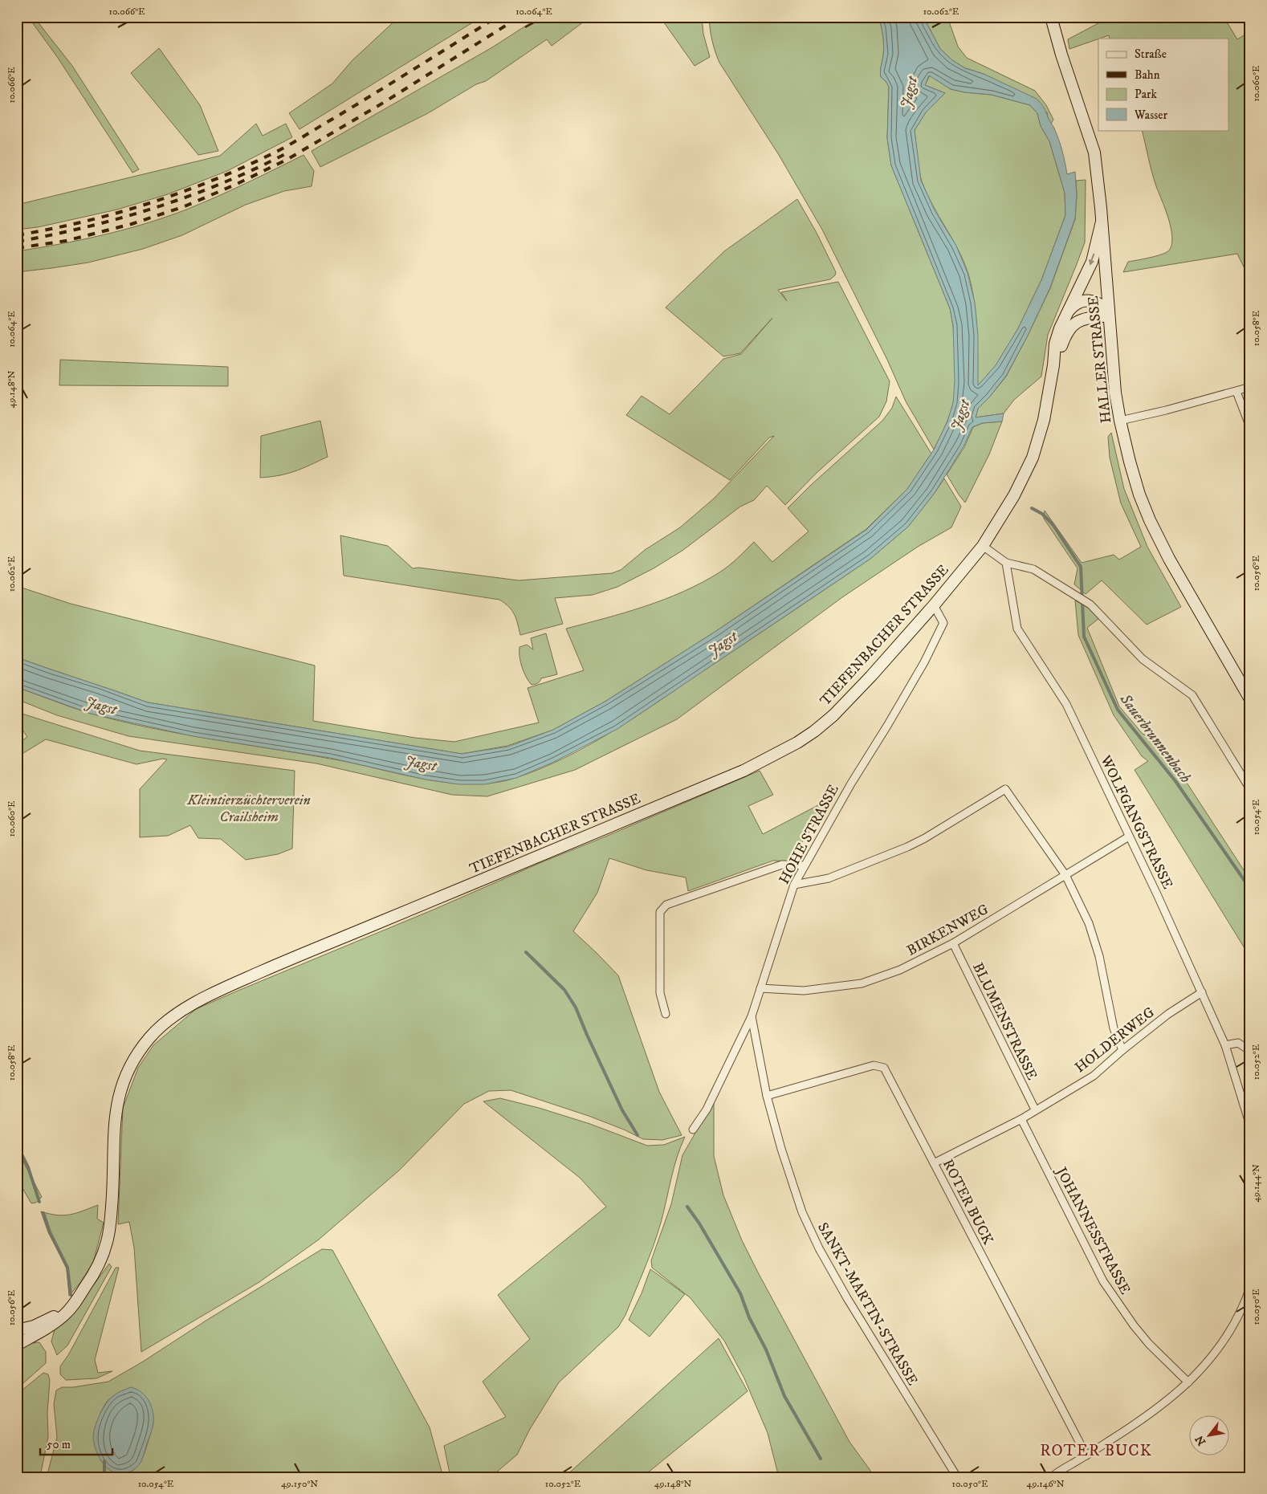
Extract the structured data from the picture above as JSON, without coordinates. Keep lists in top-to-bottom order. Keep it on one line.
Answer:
{"streets":{"main road":["HALLER STRASSE","TIEFENBACHER STRASSE"],"street":["WOLFGANGSTRASSE","HOHE STRASSE","BIRKENWEG","BLUMENSTRASSE","HOLDERWEG","ROTER BUCK","JOHANNESSTRASSE","SANKT-MARTIN-STRASSE"]},"crossings":[["HALLER STRASSE","TIEFENBACHER STRASSE"],["TIEFENBACHER STRASSE","HOHE STRASSE"],["WOLFGANGSTRASSE","BIRKENWEG"],["WOLFGANGSTRASSE","HOLDERWEG"],["HOHE STRASSE","BIRKENWEG"],["HOHE STRASSE","SANKT-MARTIN-STRASSE"],["BIRKENWEG","BLUMENSTRASSE"],["BLUMENSTRASSE","HOLDERWEG"],["HOLDERWEG","ROTER BUCK"],["HOLDERWEG","JOHANNESSTRASSE"],["ROTER BUCK","SANKT-MARTIN-STRASSE"]],"districts":["ROTER BUCK"],"water":["Jagst","Sauerbrunnenbach"],"parks":["Kleintierzüchterverein Crailsheim"],"legend":["Straße","Bahn","Park","Wasser"],"scale_bar":"50 m","north":"bottom left","coordinates":["10.066°E","10.064°E","10.062°E","10.060°E","10.058°E","49.148°N","10.056°E","10.054°E","10.052°E","49.144°N","10.050°E","49.150°N","49.146°N"]}
